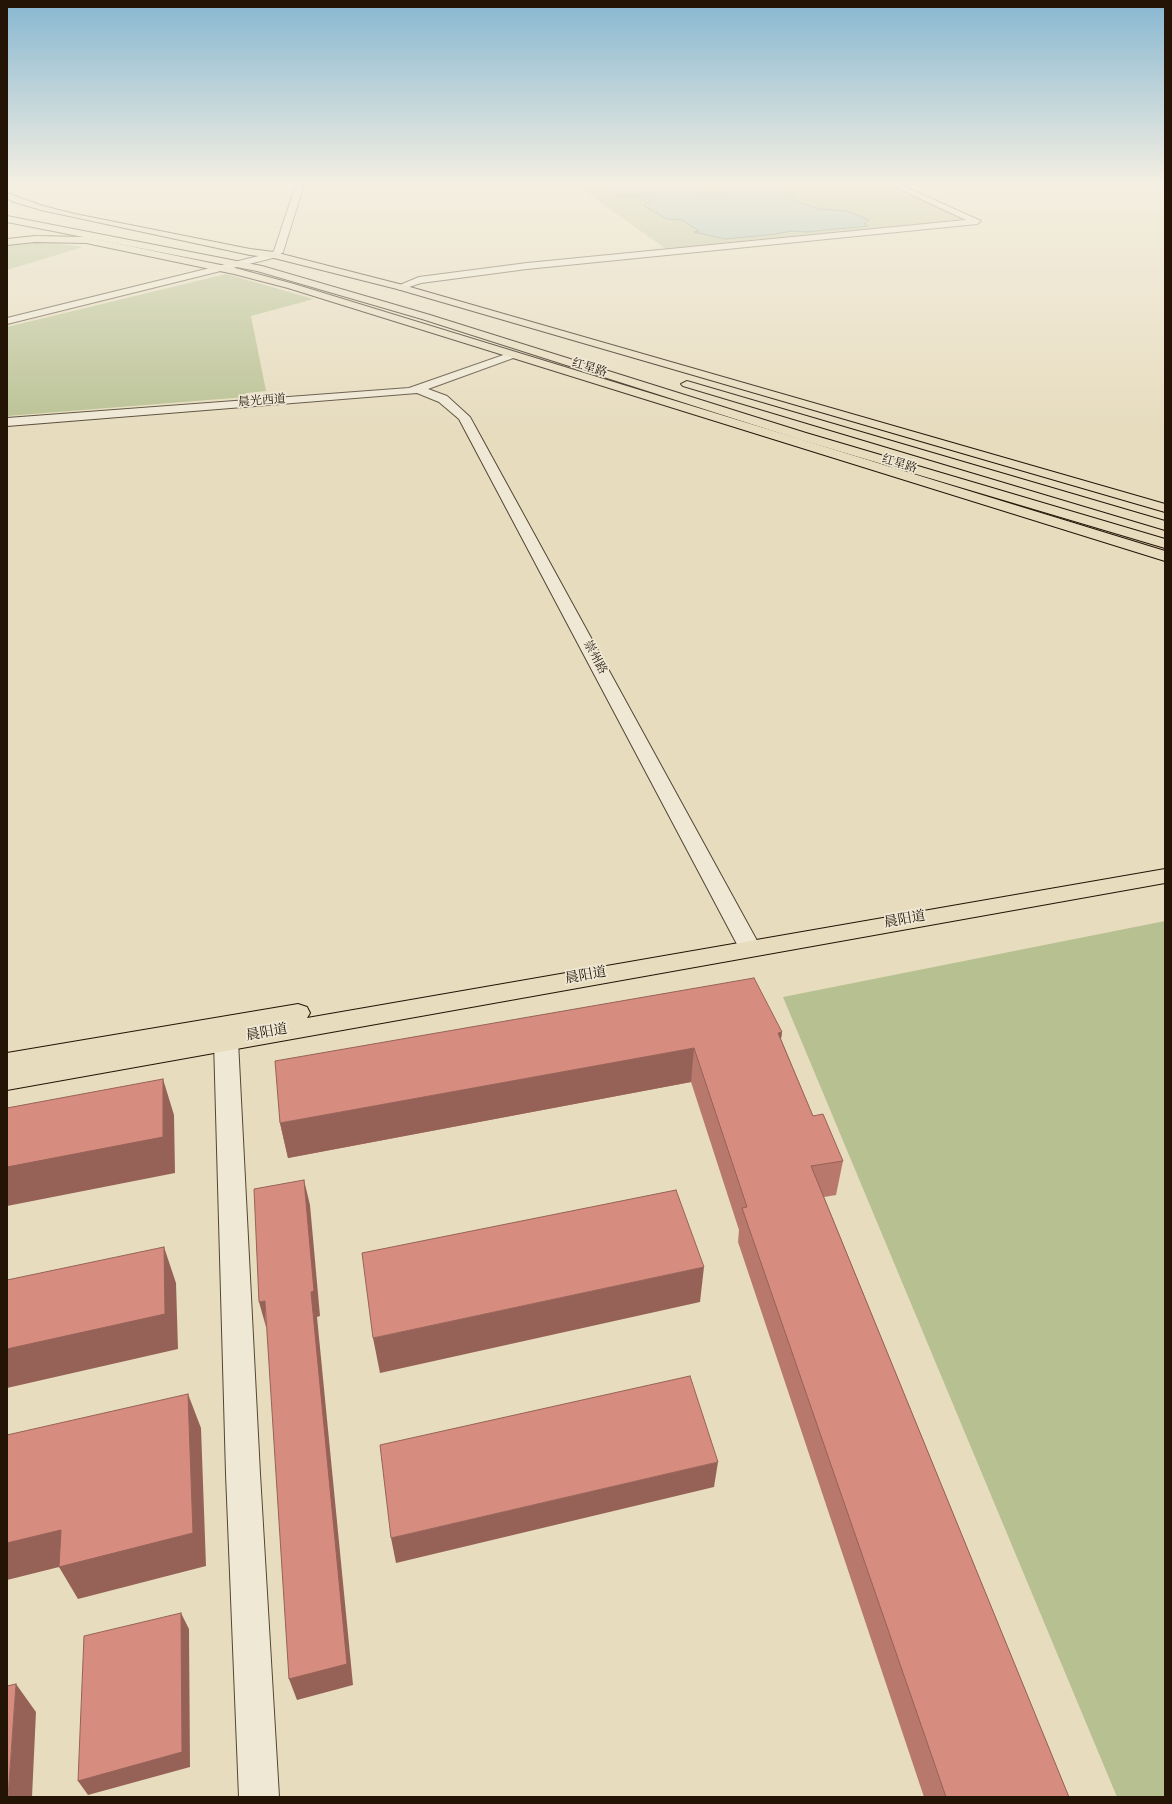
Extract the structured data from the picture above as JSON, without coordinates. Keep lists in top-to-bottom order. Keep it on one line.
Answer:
{"streets":{"main road":["红星路","晨阳道"],"street":["晨光西道","崇州路"]},"crossings":[["晨光西道","崇州路"],["崇州路","晨阳道"]]}
